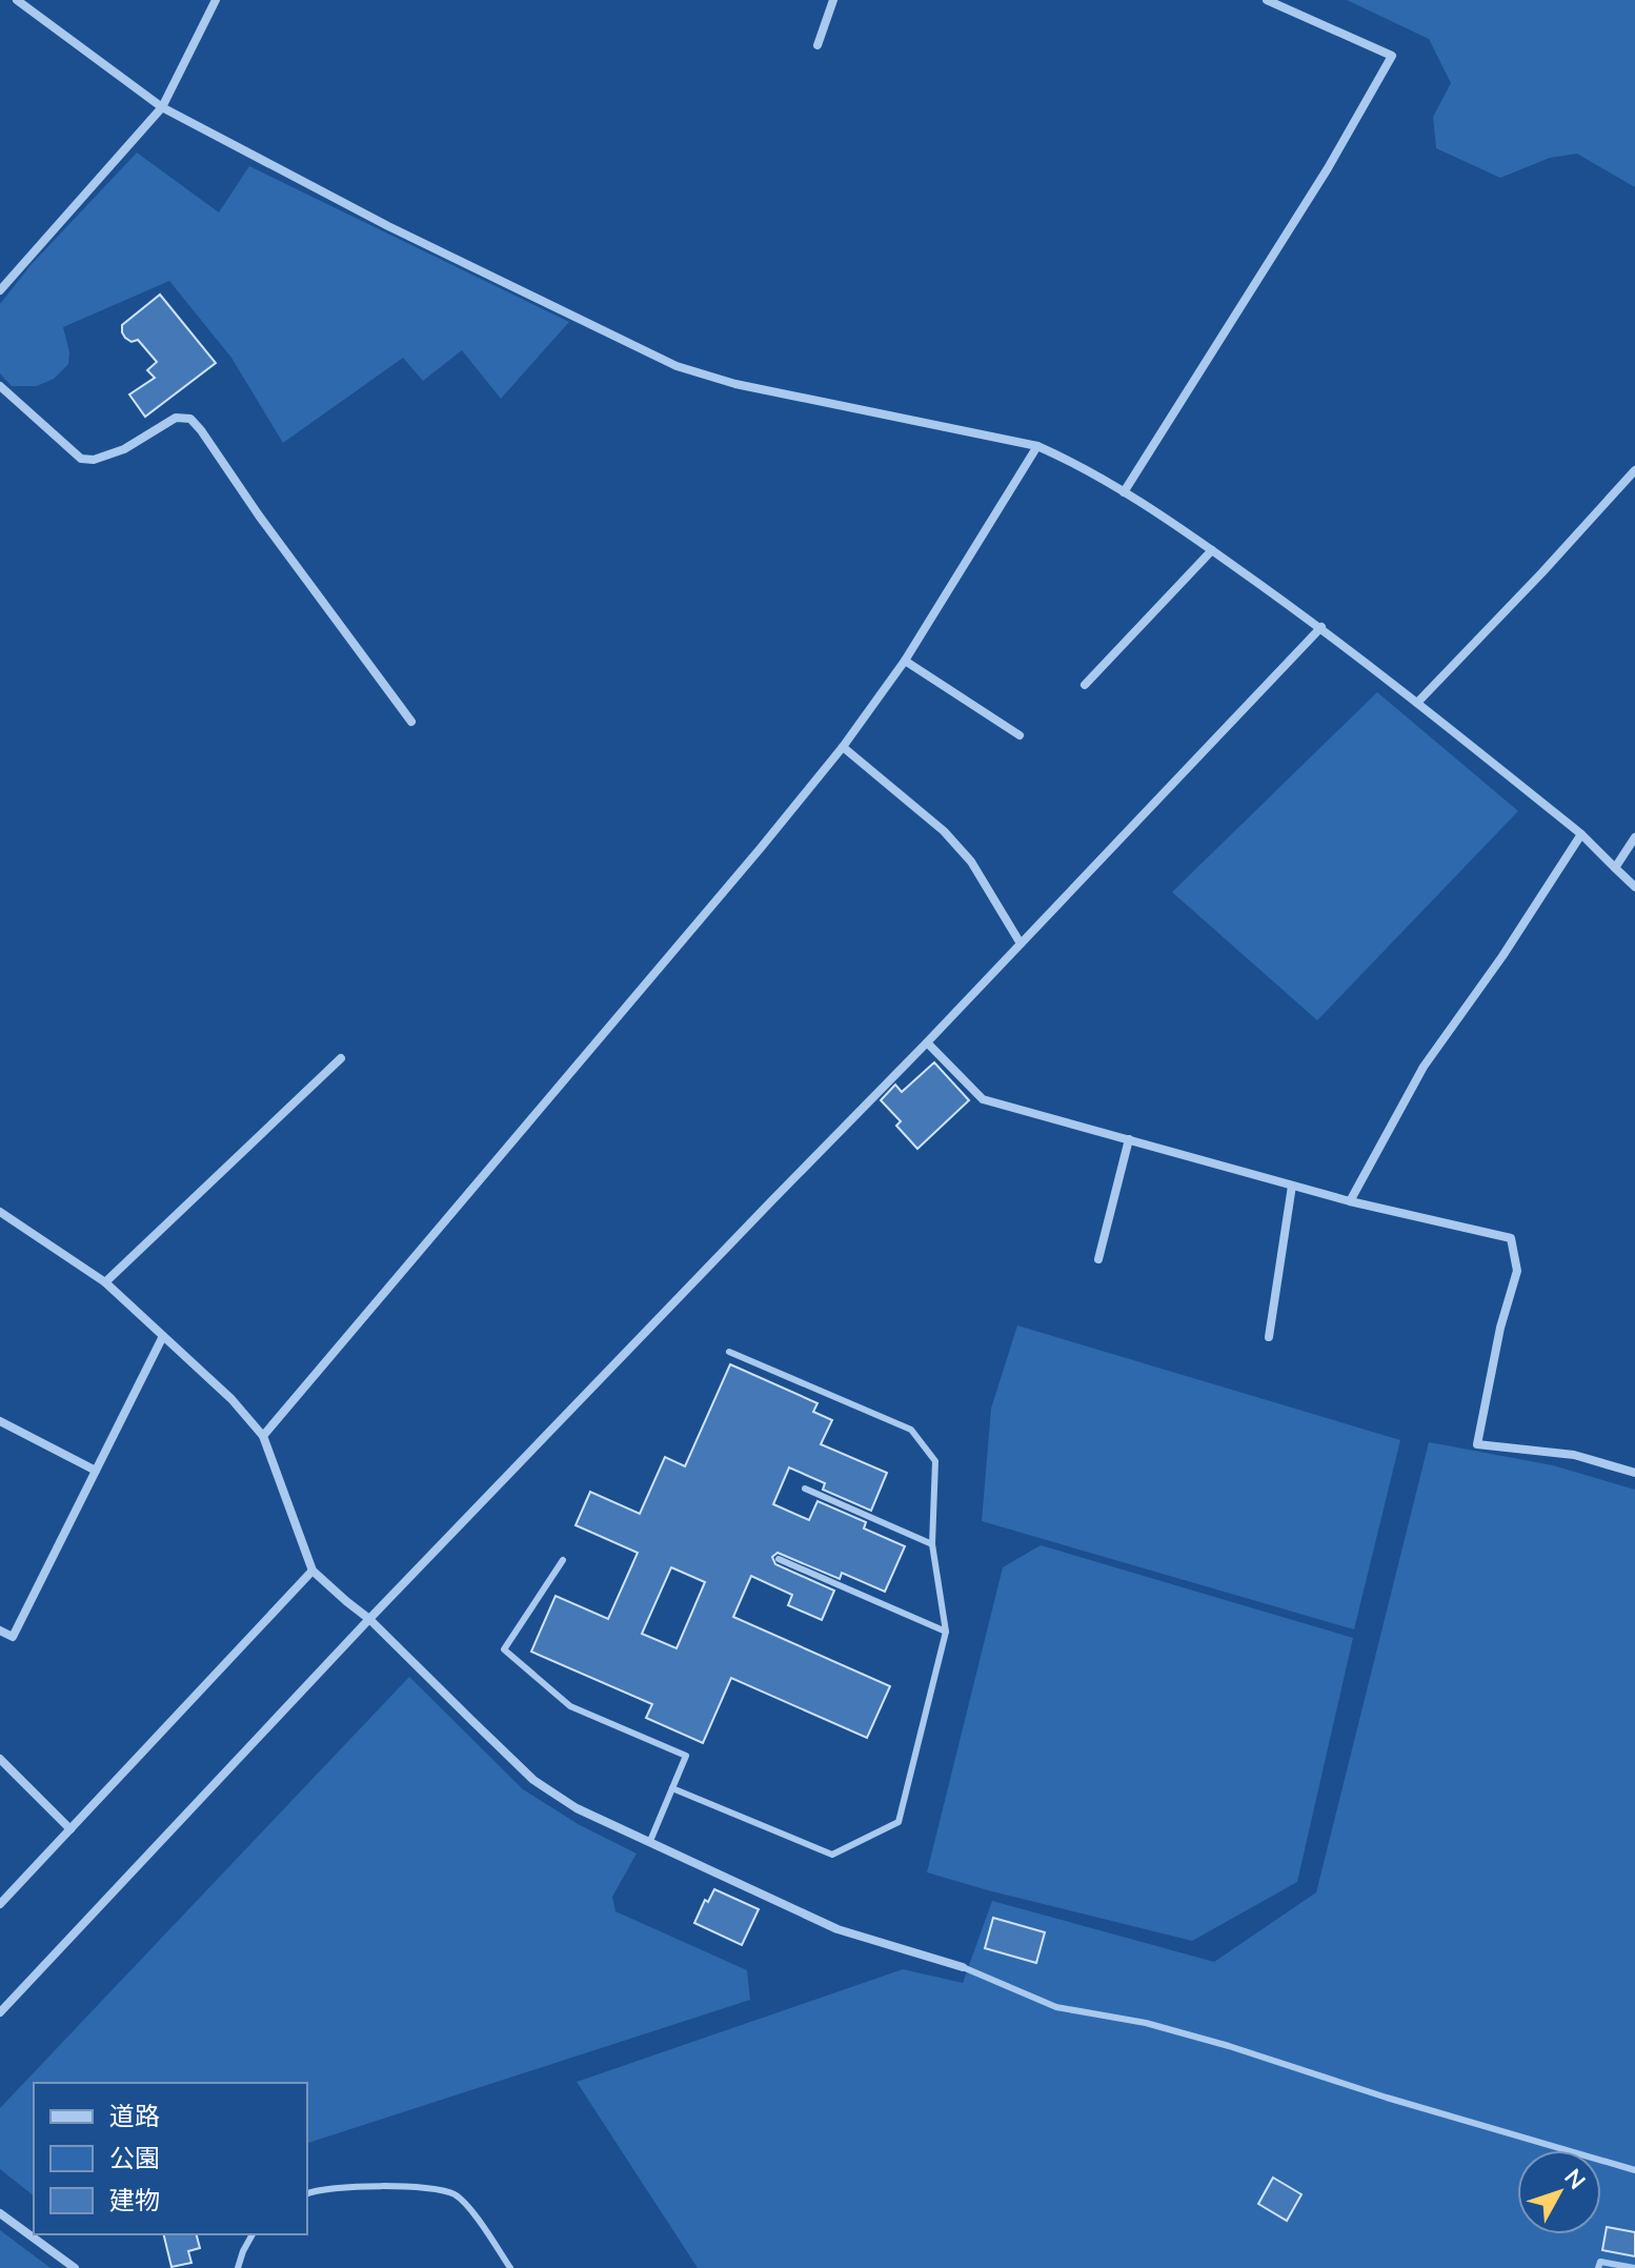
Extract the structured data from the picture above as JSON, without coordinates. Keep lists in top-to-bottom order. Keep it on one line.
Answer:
{"legend":["道路","公園","建物"],"north":"top right"}
